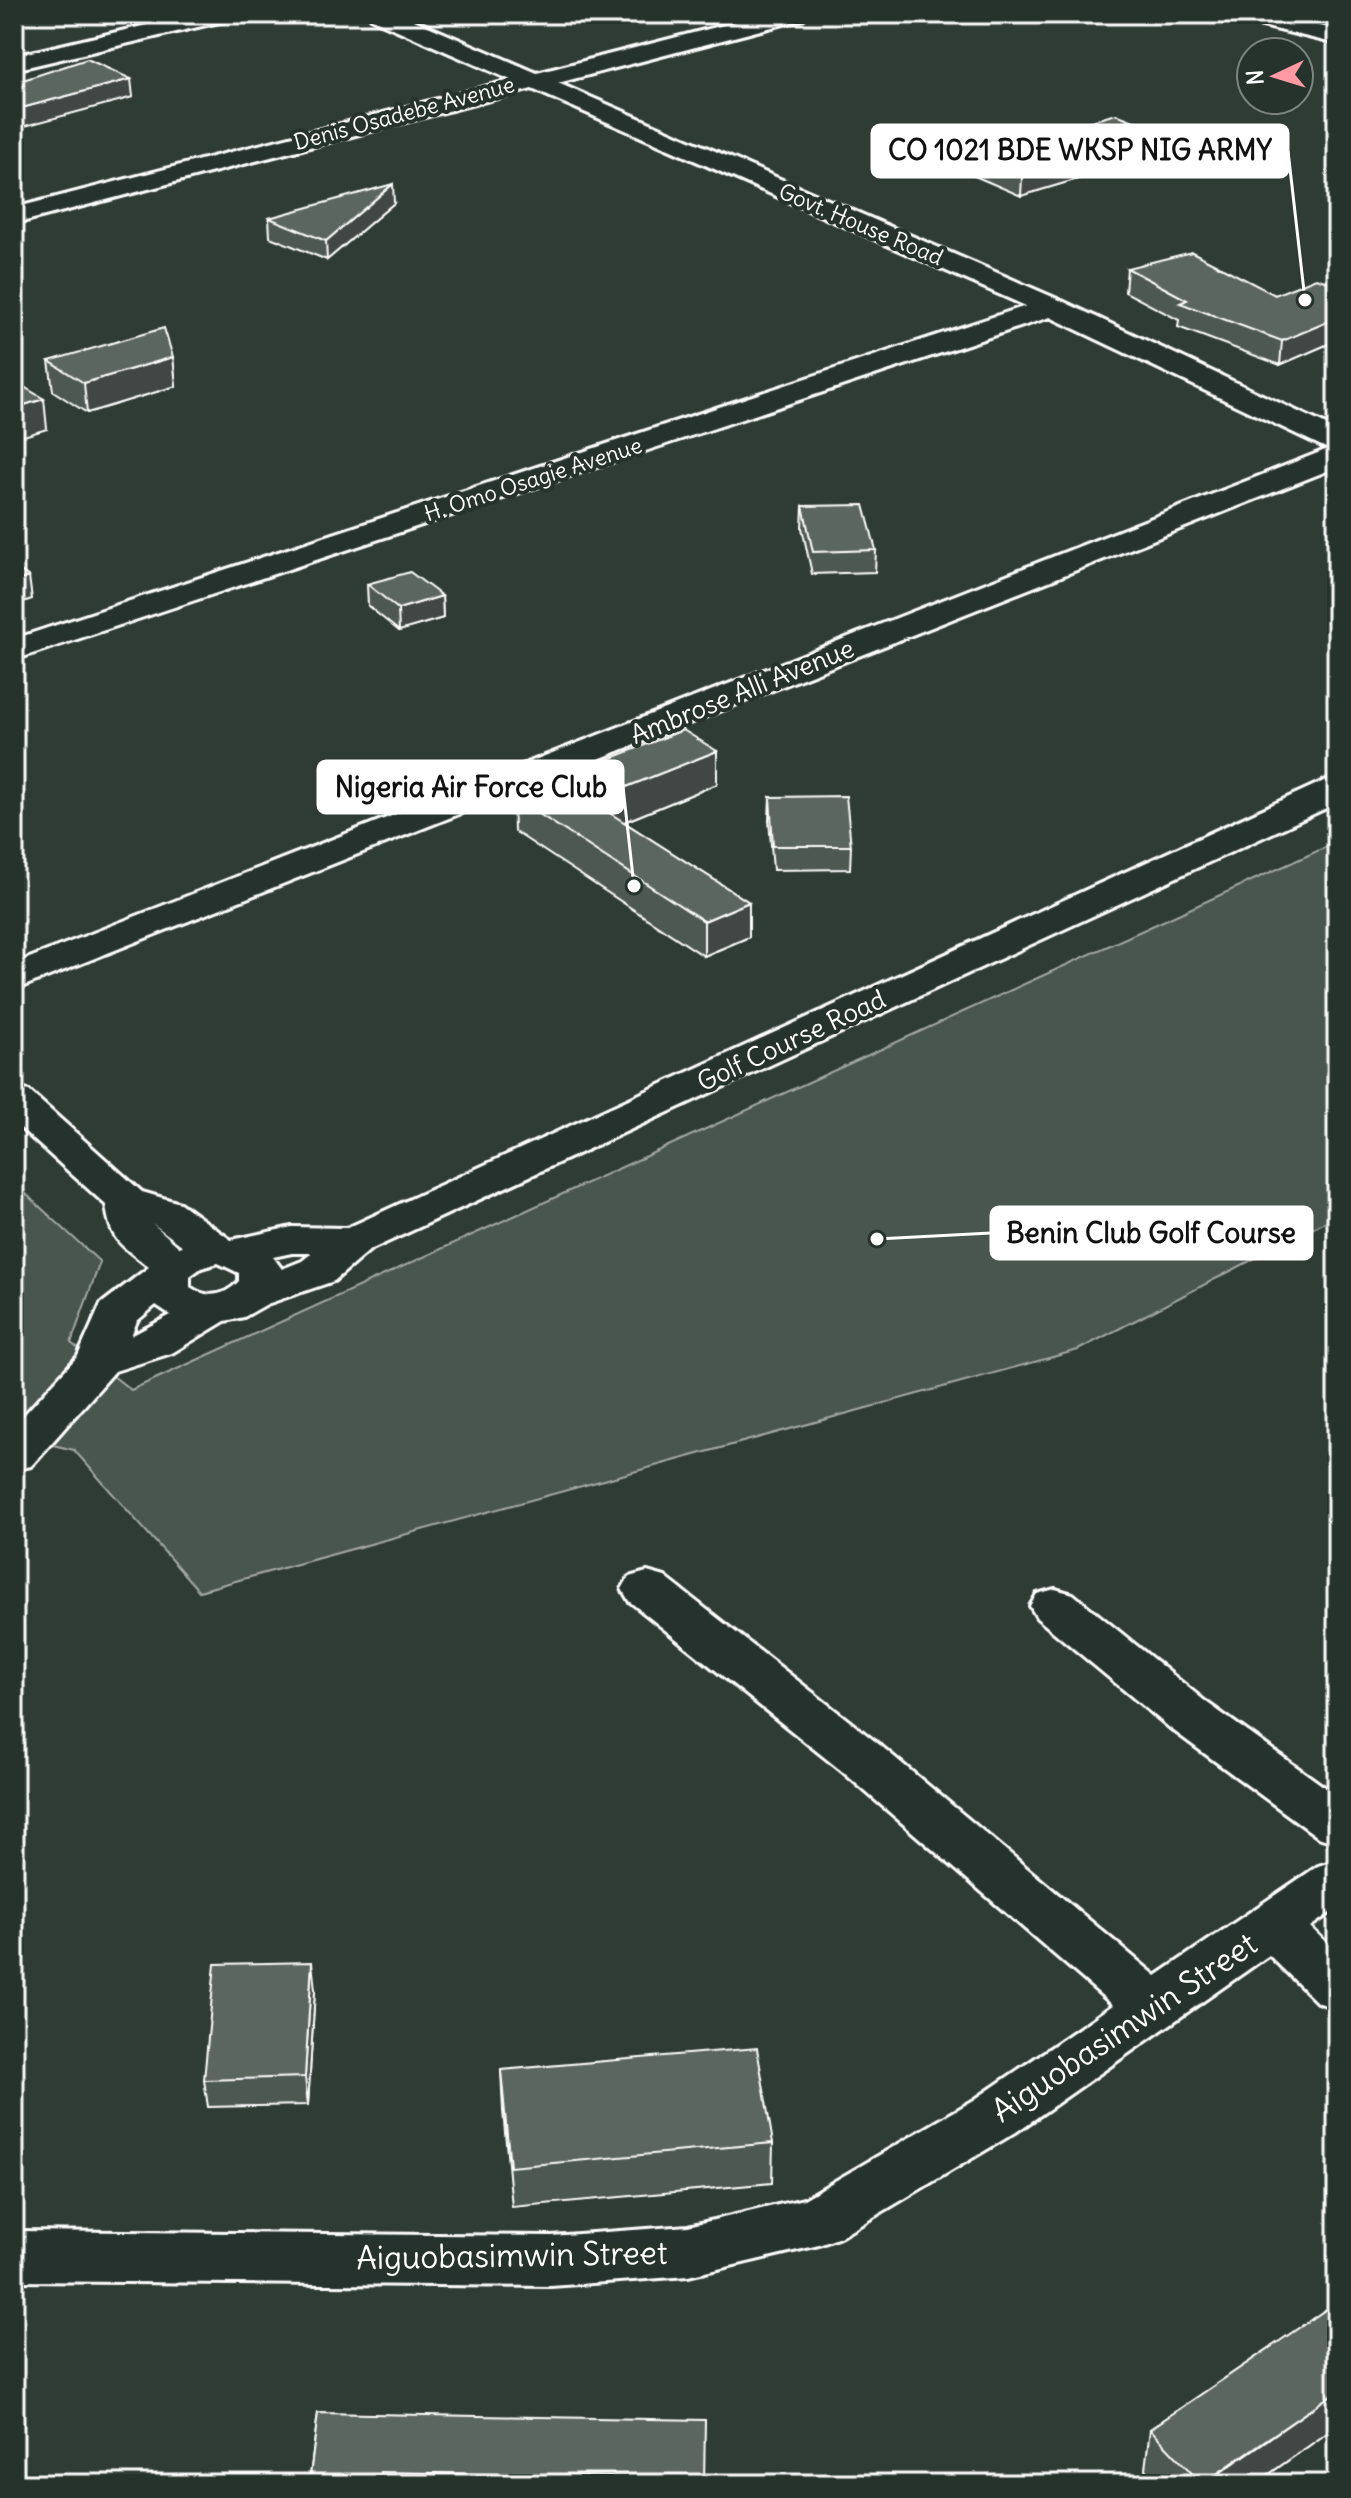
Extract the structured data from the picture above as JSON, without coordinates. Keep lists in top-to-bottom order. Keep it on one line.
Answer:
{"streets":{"street":["Denis Osadebe Avenue","Govt. House Road","H. Omo Osagie Avenue","Ambrose Alli Avenue","Golf Course Road","Aiguobasimwin Street"]},"crossings":[["Denis Osadebe Avenue","Govt. House Road"],["Govt. House Road","H. Omo Osagie Avenue"]],"places":["CO 1021 BDE WKSP NIG ARMY","Nigeria Air Force Club","Benin Club Golf Course"],"north":"left"}
